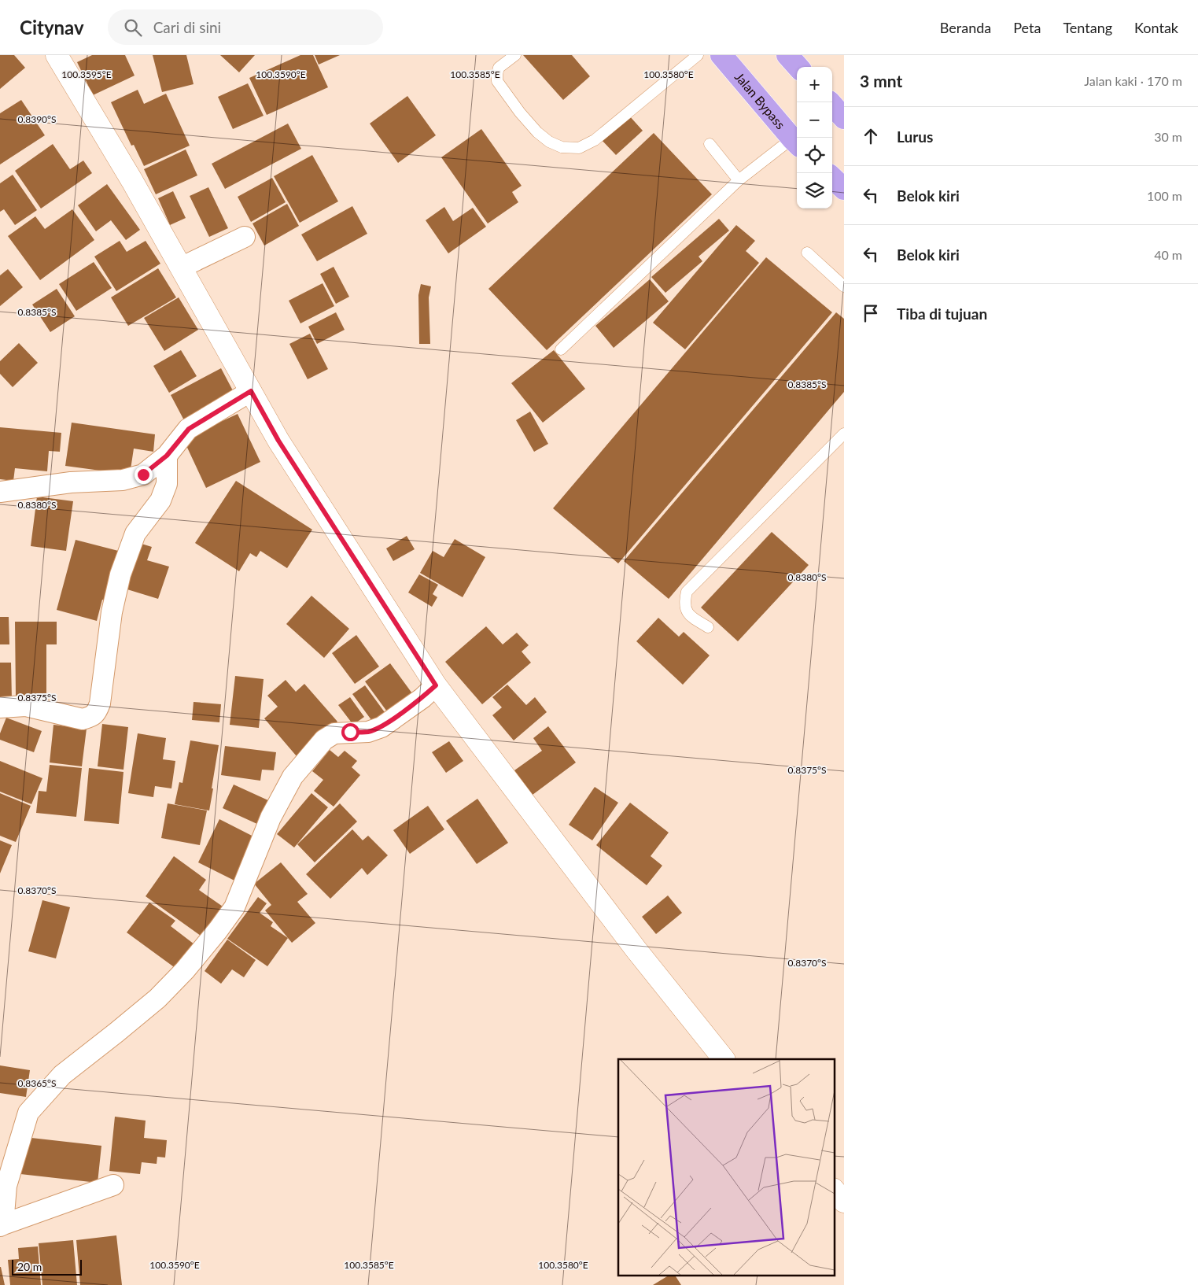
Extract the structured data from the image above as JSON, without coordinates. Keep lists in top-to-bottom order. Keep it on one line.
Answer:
{"streets":{"highway":["Jalan Bypass"]},"scale_bar":"20 m","page":{"header":"Citynav","search":"Cari di sini","nav":["Beranda","Peta","Tentang","Kontak"],"heading":["3 mnt","Jalan kaki · 170 m"],"map_buttons":["+","−"],"list":[["Lurus","30 m"],["Belok kiri","100 m"],["Belok kiri","40 m"],"Tiba di tujuan"],"scale":"20 m"},"coordinates":["100.3595°E","100.3590°E","100.3585°E","100.3580°E","0.8390°S","0.8385°S","0.8380°S","0.8375°S","0.8370°S","0.8365°S"]}
